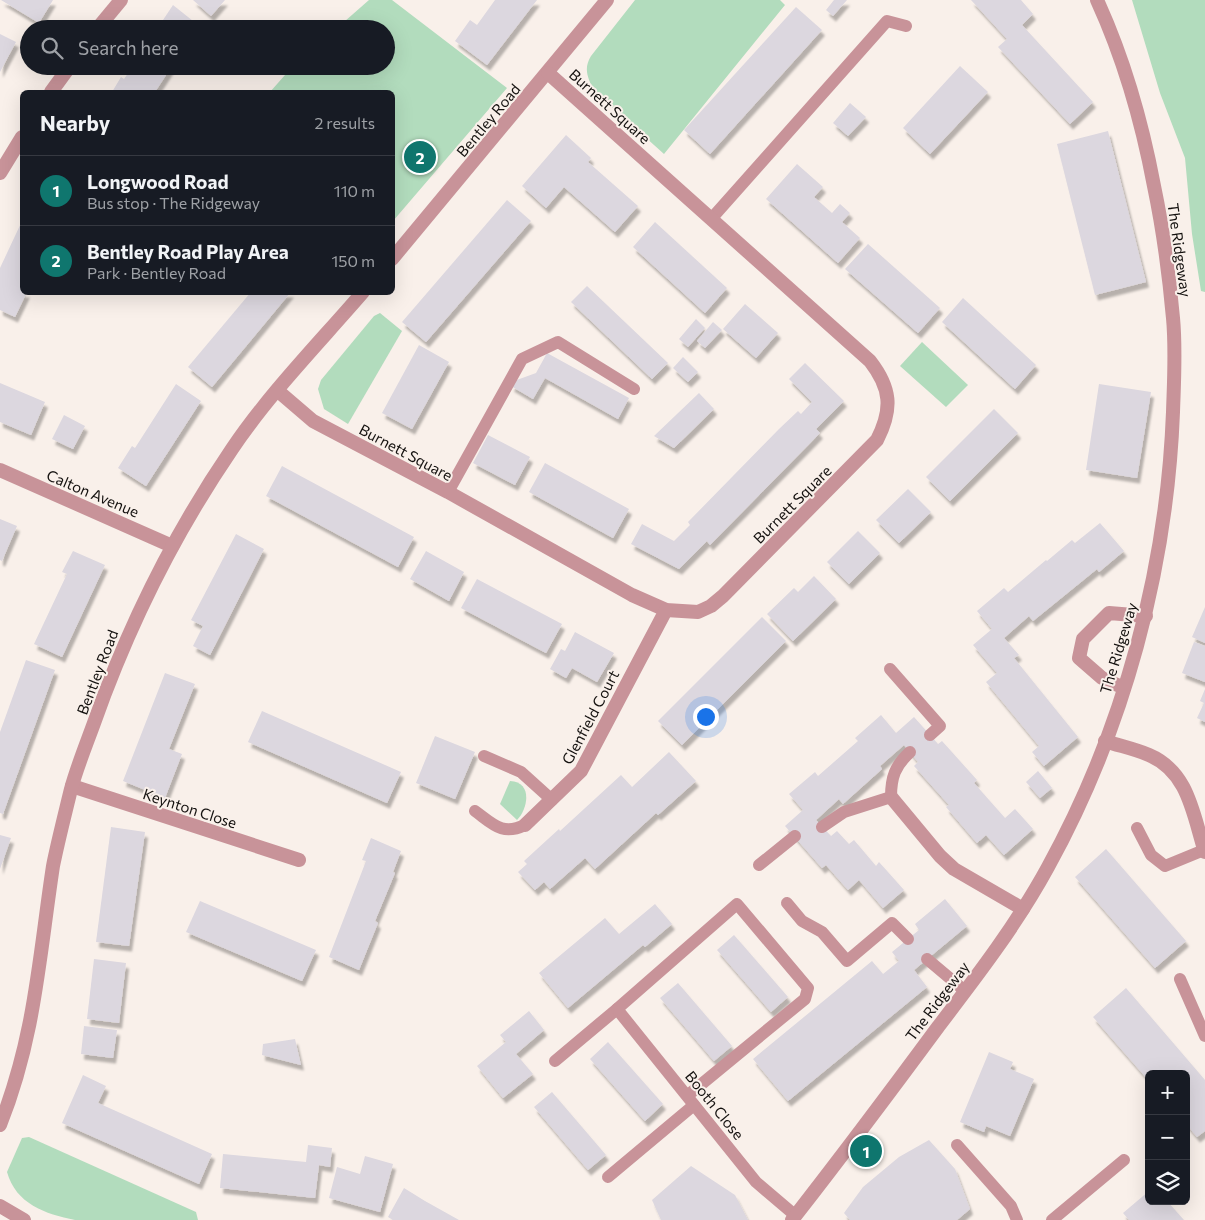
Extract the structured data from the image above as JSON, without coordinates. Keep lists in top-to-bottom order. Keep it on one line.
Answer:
{"streets":{"street":["Burnett Square","Bentley Road","The Ridgeway","Calton Avenue","Glenfield Court","Keynton Close"],"lane":["Booth Close"]},"crossings":[["Burnett Square","Bentley Road"],["Burnett Square","Glenfield Court"],["Bentley Road","Calton Avenue"],["Bentley Road","Keynton Close"],["The Ridgeway","Booth Close"]],"page":{"search":"Search here","heading":["Nearby","2 results"],"pins":["2","1"],"list":[{"mark":"1","name":"Longwood Road","note":"Bus stop · The Ridgeway","value":"110 m"},{"mark":"2","name":"Bentley Road Play Area","note":"Park · Bentley Road","value":"150 m"}],"map_buttons":["+","−"]}}
